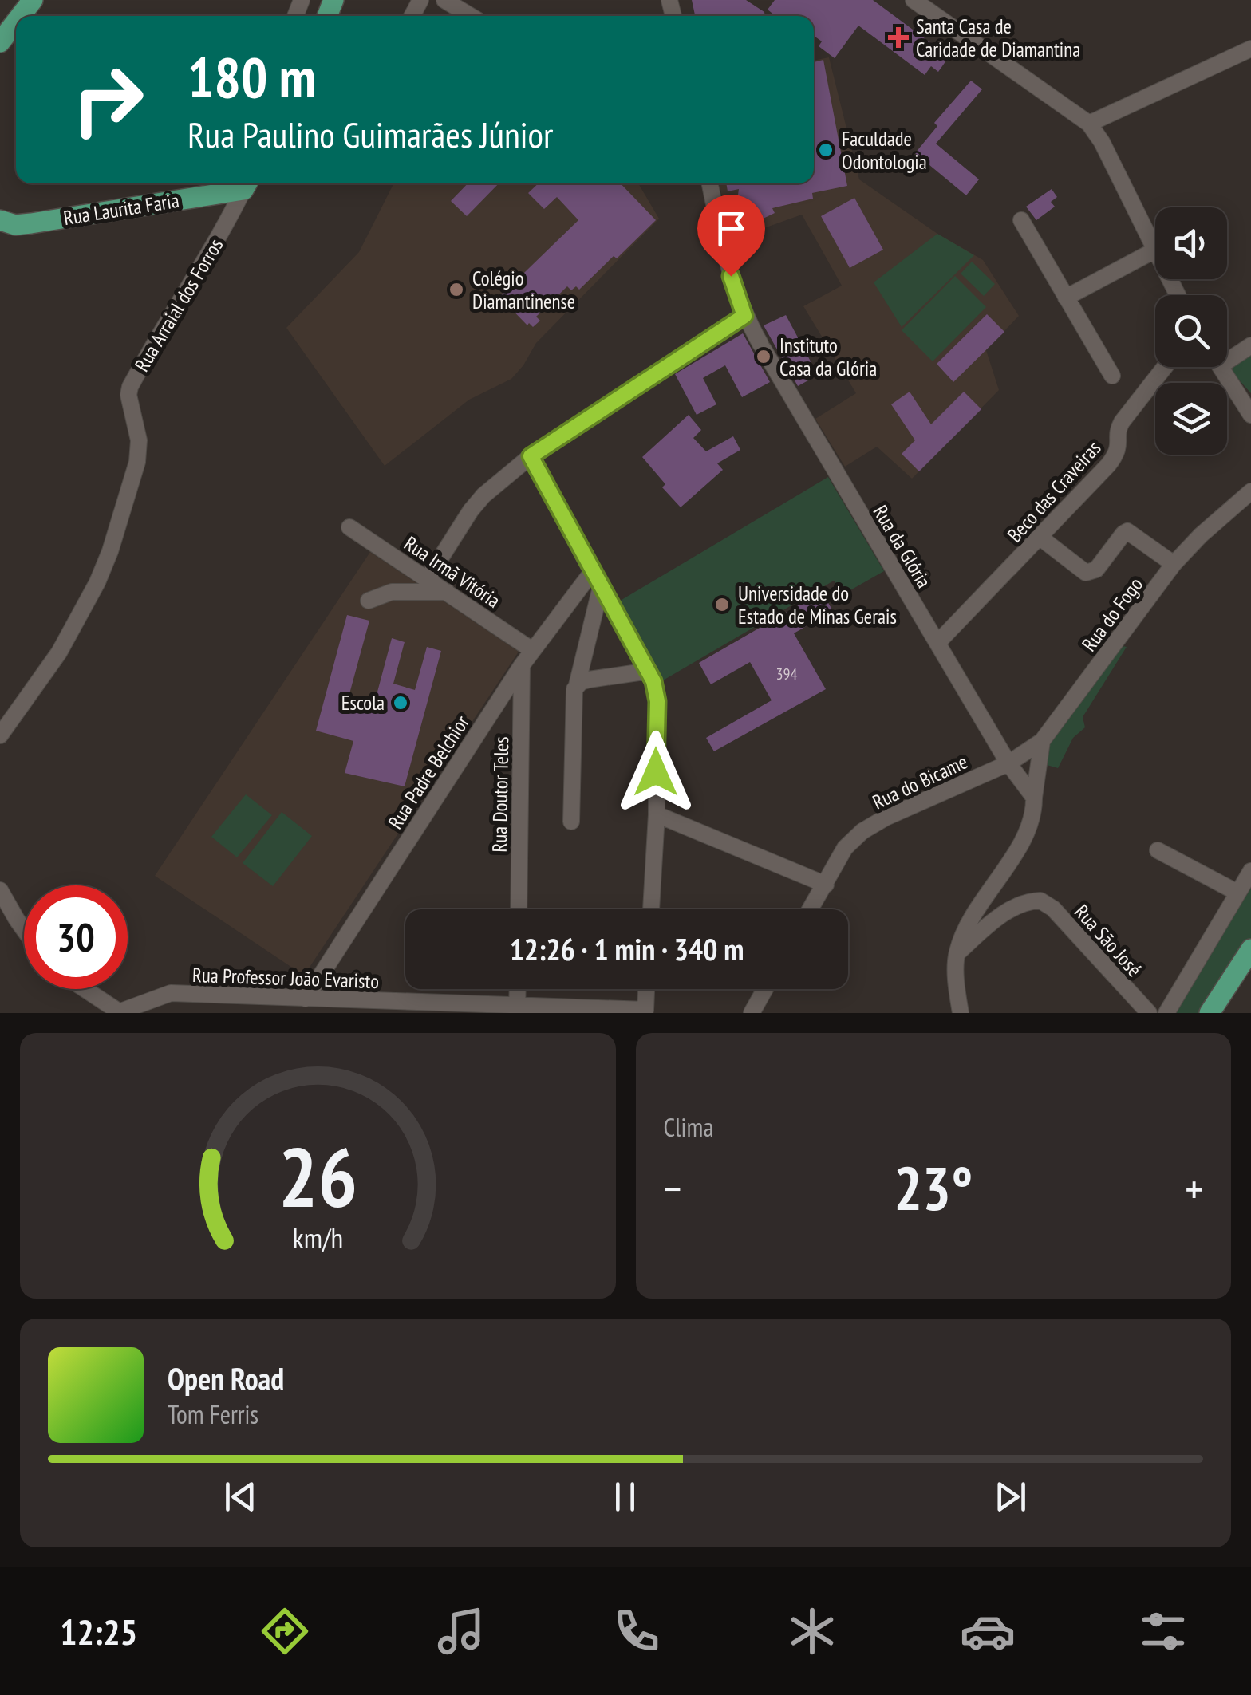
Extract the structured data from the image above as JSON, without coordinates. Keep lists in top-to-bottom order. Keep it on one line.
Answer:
{"streets":{"main road":["Rua Laurita Faria"],"street":["Rua Arraial dos Forros","Beco das Craveiras","Rua da Glória","Rua Irmã Vitória","Rua do Fogo","Rua Padre Belchior","Rua do Bicame","Rua Doutor Teles","Rua São José","Rua Professor João Evaristo"]},"crossings":[["Rua Laurita Faria","Rua Arraial dos Forros"],["Beco das Craveiras","Rua da Glória"],["Rua da Glória","Rua do Fogo"],["Rua da Glória","Rua do Bicame"],["Rua Irmã Vitória","Rua Padre Belchior"],["Rua do Fogo","Rua do Bicame"],["Rua Padre Belchior","Rua Doutor Teles"],["Rua Padre Belchior","Rua Professor João Evaristo"]],"places":{"health":["Santa Casa de Caridade de Diamantina"],"other":["Faculdade Odontologia","Colégio Diamantinense","Instituto Casa da Glória","Universidade do Estado de Minas Gerais","Escola"]},"house_numbers":["394"],"page":{"turn":["180 m","Rua Paulino Guimarães Júnior"],"limit":"30","trip":"12:26 · 1 min · 340 m","tile":"Clima","heat":["−","23°","+"],"song":["Open Road","Tom Ferris"],"tabs":"12:25","gauge":["26","km/h"]}}
